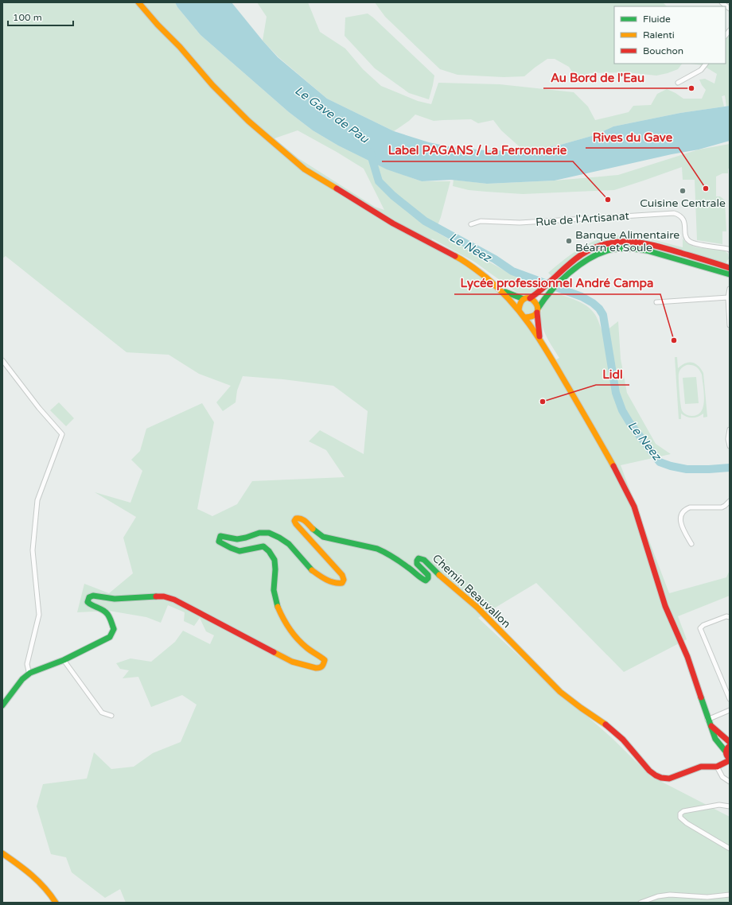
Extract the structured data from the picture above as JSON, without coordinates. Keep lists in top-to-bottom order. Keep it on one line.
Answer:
{"streets":{"main road":["Chemin Beauvallon"],"street":["Rue de l'Artisanat"]},"water":["Le Gave de Pau","Le Neez"],"places":["Au Bord de l'Eau","Rives du Gave","Cuisine Centrale","Label PAGANS / La Ferronnerie","Banque Alimentaire Béarn et Soule","Lycée professionnel André Campa","Lidl"],"legend":["Fluide","Ralenti","Bouchon"],"scale_bar":"100 m"}
